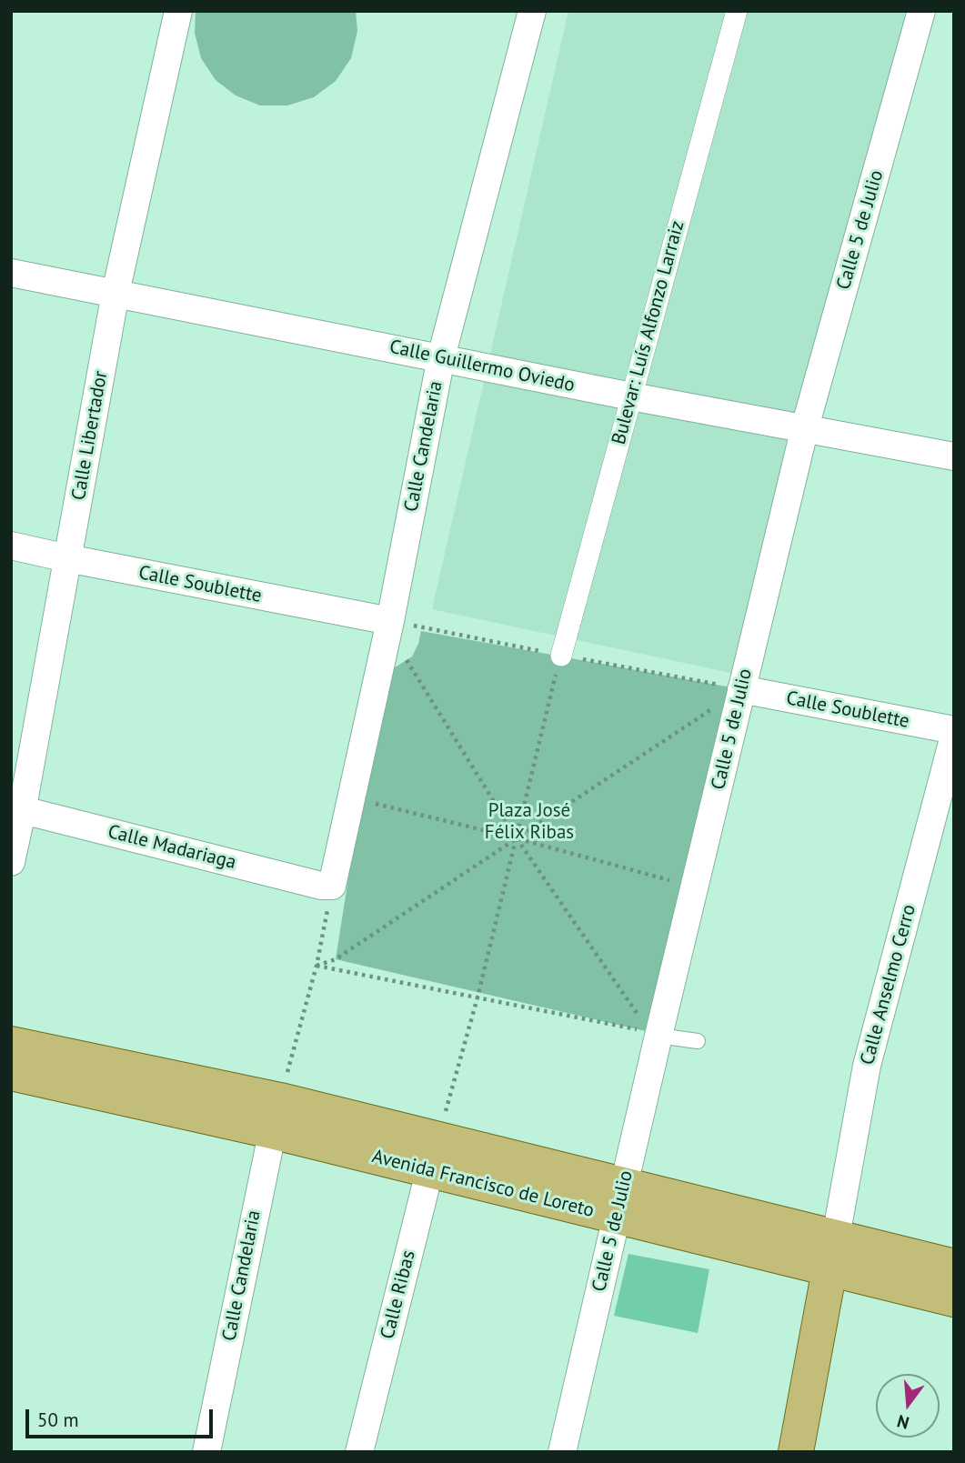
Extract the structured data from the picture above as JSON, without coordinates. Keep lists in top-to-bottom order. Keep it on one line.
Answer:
{"streets":{"main road":["Calle Anselmo Cerro","Avenida Francisco de Loreto"],"street":["Calle 5 de Julio","Bulevar: Luís Alfonzo Larraiz","Calle Guillermo Oviedo","Calle Libertador","Calle Candelaria","Calle Soublette","Calle Madariaga","Calle Ribas"]},"crossings":[["Calle 5 de Julio","Calle Guillermo Oviedo"],["Calle 5 de Julio","Calle Soublette"],["Calle 5 de Julio","Avenida Francisco de Loreto"],["Bulevar: Luís Alfonzo Larraiz","Calle Guillermo Oviedo"],["Calle Guillermo Oviedo","Calle Libertador"],["Calle Guillermo Oviedo","Calle Candelaria"],["Calle Libertador","Calle Soublette"],["Calle Libertador","Calle Madariaga"],["Calle Candelaria","Calle Soublette"],["Calle Candelaria","Calle Madariaga"],["Calle Candelaria","Avenida Francisco de Loreto"],["Calle Anselmo Cerro","Avenida Francisco de Loreto"],["Avenida Francisco de Loreto","Calle Ribas"]],"parks":["Plaza José Félix Ribas"],"scale_bar":"50 m","north":"bottom"}
